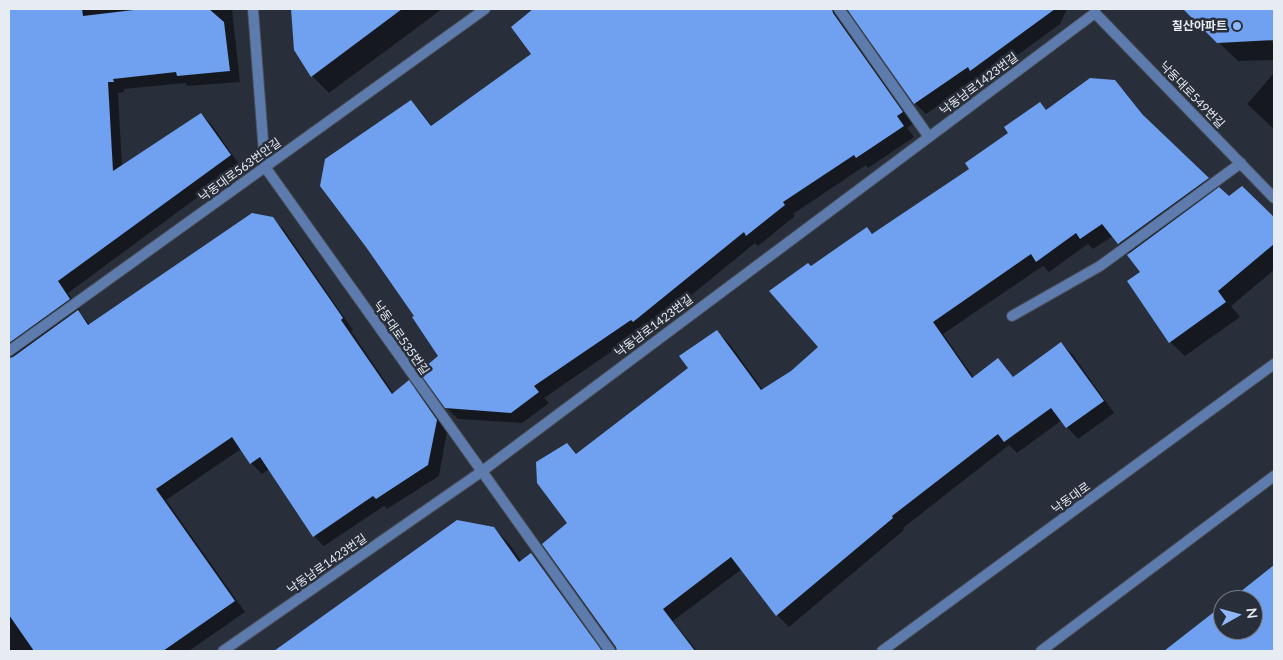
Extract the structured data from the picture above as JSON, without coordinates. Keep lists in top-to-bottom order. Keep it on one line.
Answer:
{"streets":{"street":["낙동남로1423번길","낙동대로549번길","낙동대로563번안길","낙동대로535번길","낙동대로"]},"crossings":[["낙동남로1423번길","낙동대로549번길"],["낙동남로1423번길","낙동대로535번길"],["낙동대로563번안길","낙동대로535번길"]],"places":["칠산아파트"],"north":"right"}
